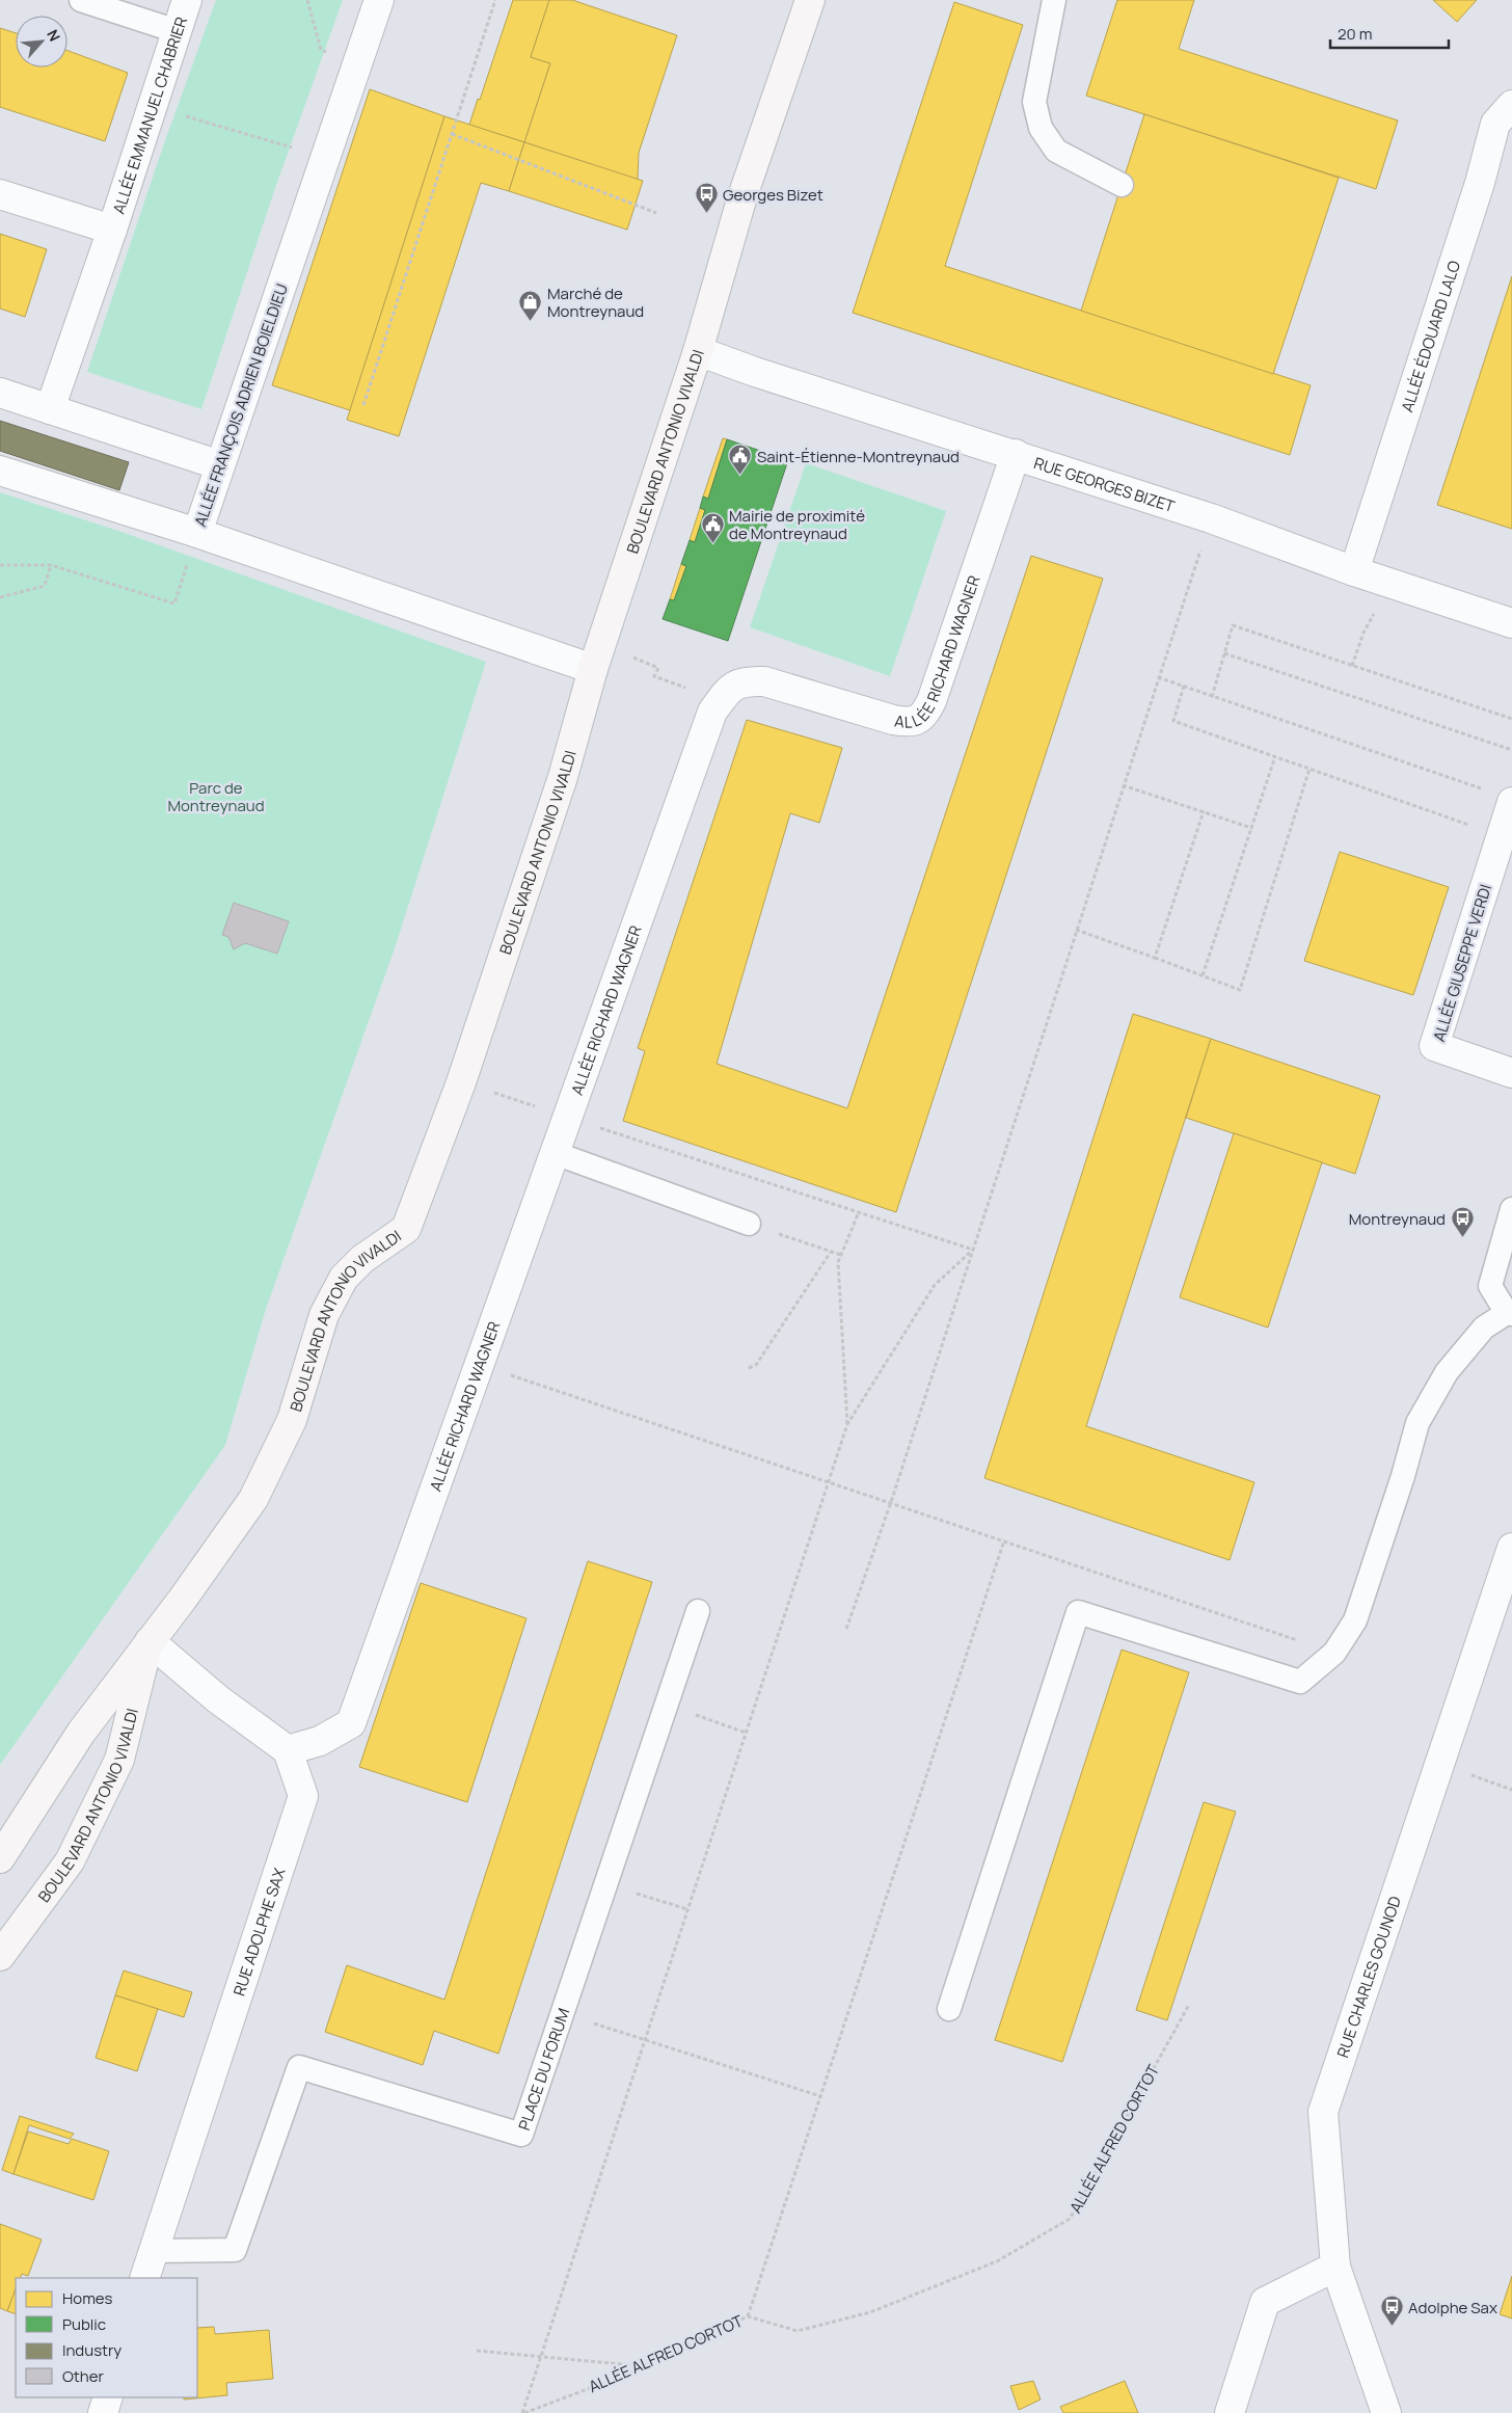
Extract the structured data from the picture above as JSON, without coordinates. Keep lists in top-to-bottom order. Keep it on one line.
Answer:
{"streets":{"street":["ALLÉE EMMANUEL CHABRIER","ALLÉE ÉDOUARD LALO","ALLÉE FRANÇOIS ADRIEN BOIELDIEU","BOULEVARD ANTONIO VIVALDI","RUE GEORGES BIZET","ALLÉE RICHARD WAGNER","ALLÉE GIUSEPPE VERDI","RUE ADOLPHE SAX","RUE CHARLES GOUNOD"],"lane":["PLACE DU FORUM"],"path":["ALLÉE ALFRED CORTOT"]},"crossings":[["ALLÉE ÉDOUARD LALO","RUE GEORGES BIZET"],["ALLÉE FRANÇOIS ADRIEN BOIELDIEU","BOULEVARD ANTONIO VIVALDI"],["BOULEVARD ANTONIO VIVALDI","RUE GEORGES BIZET"],["RUE GEORGES BIZET","ALLÉE RICHARD WAGNER"],["ALLÉE RICHARD WAGNER","RUE ADOLPHE SAX"],["RUE ADOLPHE SAX","PLACE DU FORUM"]],"parks":["Parc de Montreynaud"],"places":{"bus stop":["Georges Bizet","Montreynaud","Adolphe Sax"],"shop":["Marché de Montreynaud"],"public building":["Saint-Étienne-Montreynaud","Mairie de proximité de Montreynaud"]},"legend":["Homes","Public","Industry","Other"],"scale_bar":"20 m","north":"top right"}
